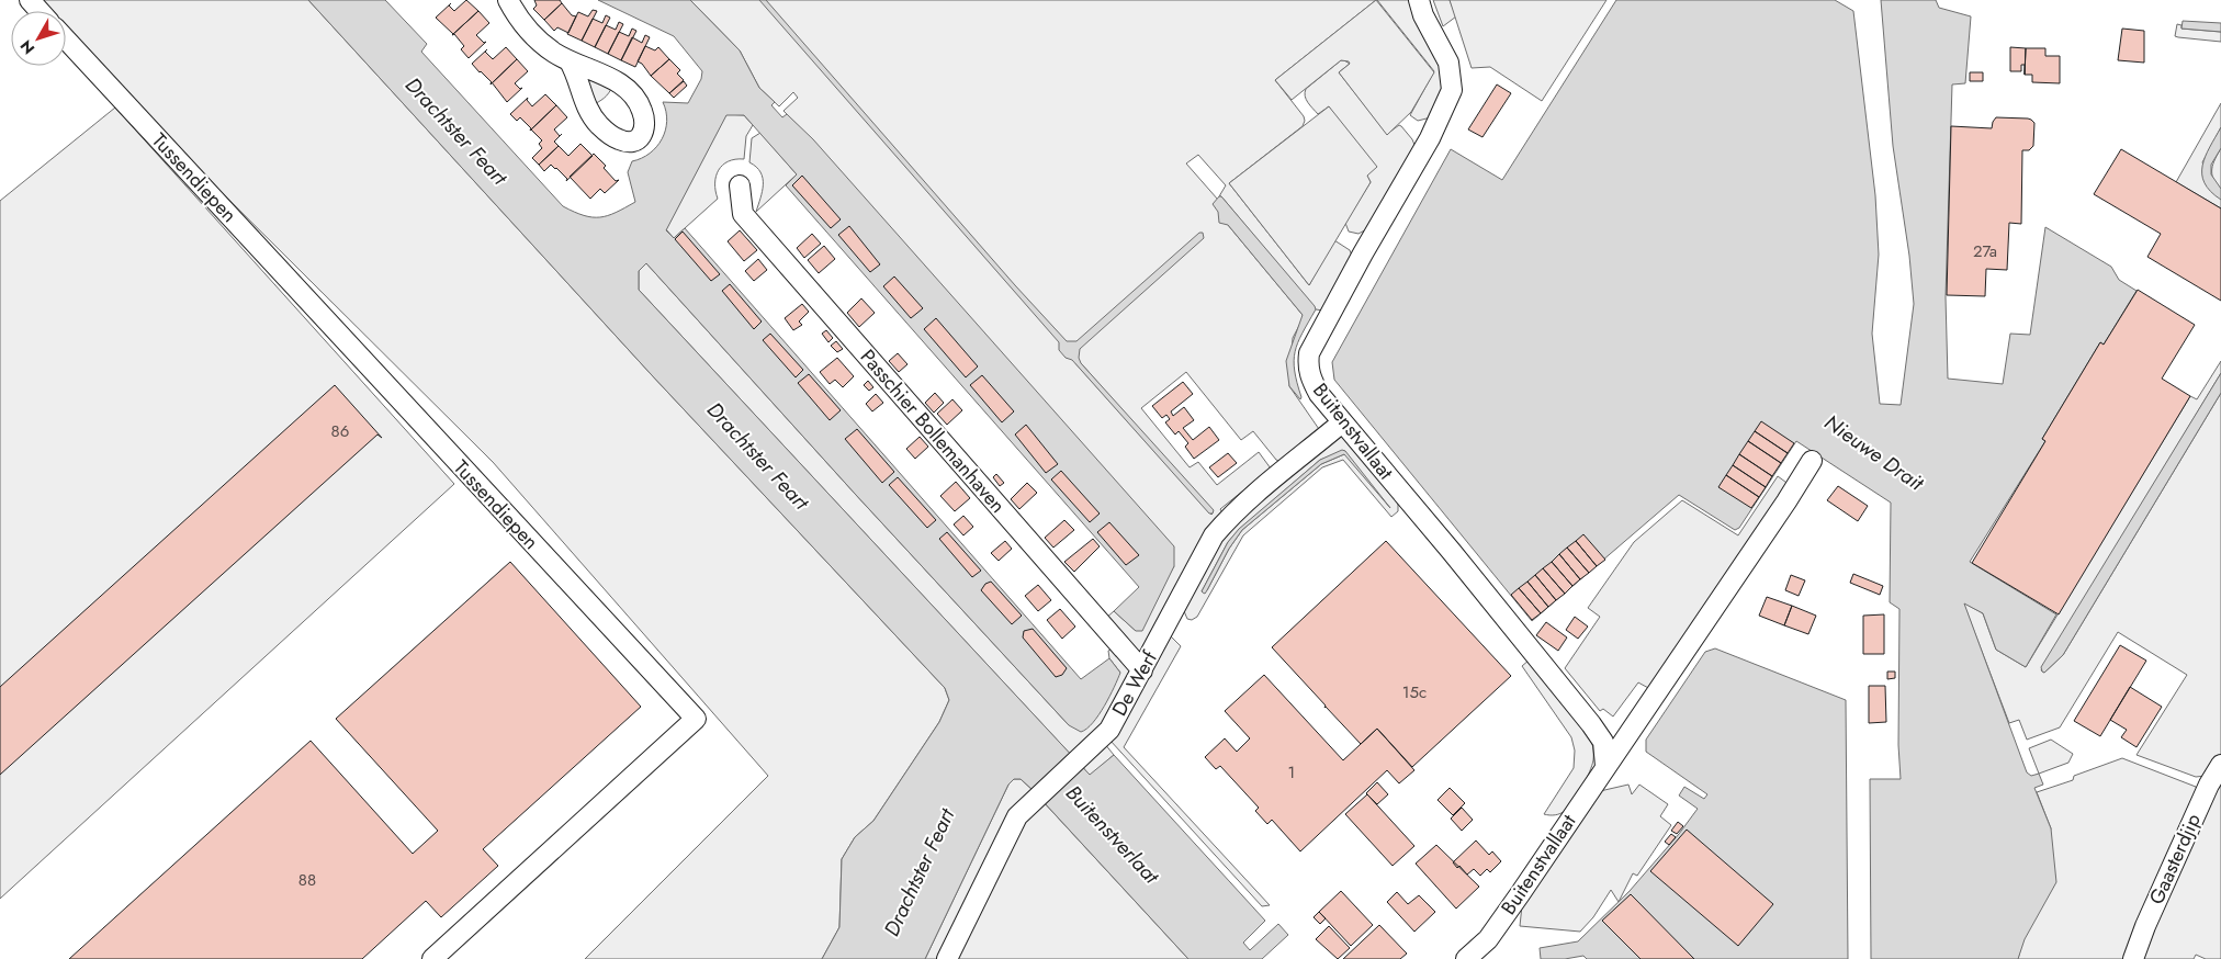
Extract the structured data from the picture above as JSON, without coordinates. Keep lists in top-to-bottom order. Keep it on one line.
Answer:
{"streets":{"street":["Tussendiepen","Passchier Bollemanhaven","Buitenstvallaat","De Werf","Gaasterdjip"]},"crossings":[["Passchier Bollemanhaven","De Werf"],["Buitenstvallaat","De Werf"]],"water":["Drachtster Feart","Nieuwe Drait","Buitenstverlaat"],"house_numbers":["27a","86","15c","1","88"],"north":"bottom left"}
